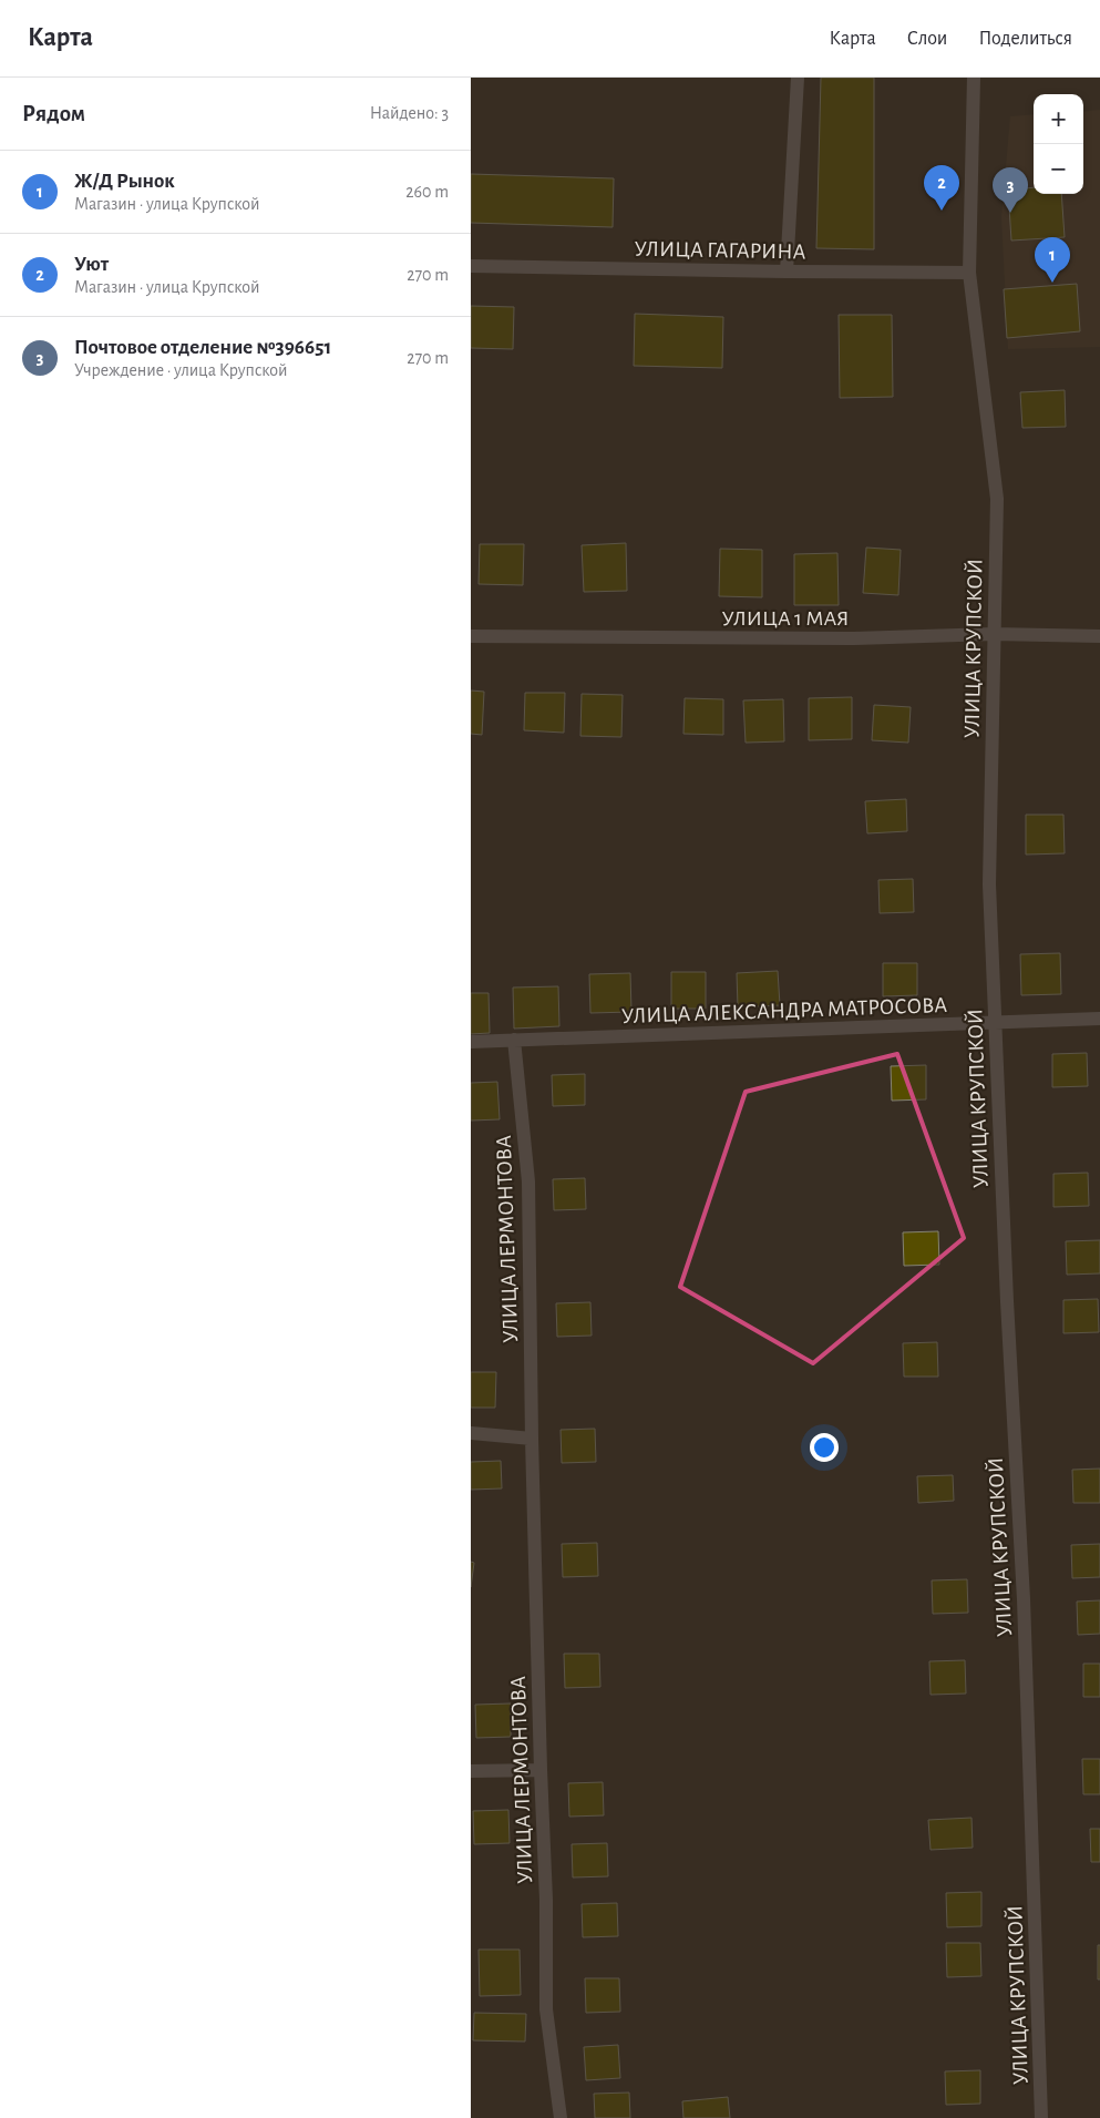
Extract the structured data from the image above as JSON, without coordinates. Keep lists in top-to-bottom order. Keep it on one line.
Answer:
{"streets":{"street":["УЛИЦА ГАГАРИНА","УЛИЦА 1 МАЯ","УЛИЦА КРУПСКОЙ","УЛИЦА АЛЕКСАНДРА МАТРОСОВА","УЛИЦА ЛЕРМОНТОВА"]},"crossings":[["УЛИЦА ГАГАРИНА","УЛИЦА КРУПСКОЙ"],["УЛИЦА 1 МАЯ","УЛИЦА КРУПСКОЙ"],["УЛИЦА КРУПСКОЙ","УЛИЦА АЛЕКСАНДРА МАТРОСОВА"],["УЛИЦА АЛЕКСАНДРА МАТРОСОВА","УЛИЦА ЛЕРМОНТОВА"]],"page":{"header":"Карта","nav":["Карта","Слои","Поделиться"],"heading":["Рядом","Найдено: 3"],"map_buttons":["+","−"],"list":[{"mark":"1","name":"Ж/Д Рынок","note":"Магазин · улица Крупской","value":"260 m"},{"mark":"2","name":"Уют","note":"Магазин · улица Крупской","value":"270 m"},{"mark":"3","name":"Почтовое отделение №396651","note":"Учреждение · улица Крупской","value":"270 m"}],"pins":["2","3","1"]}}
